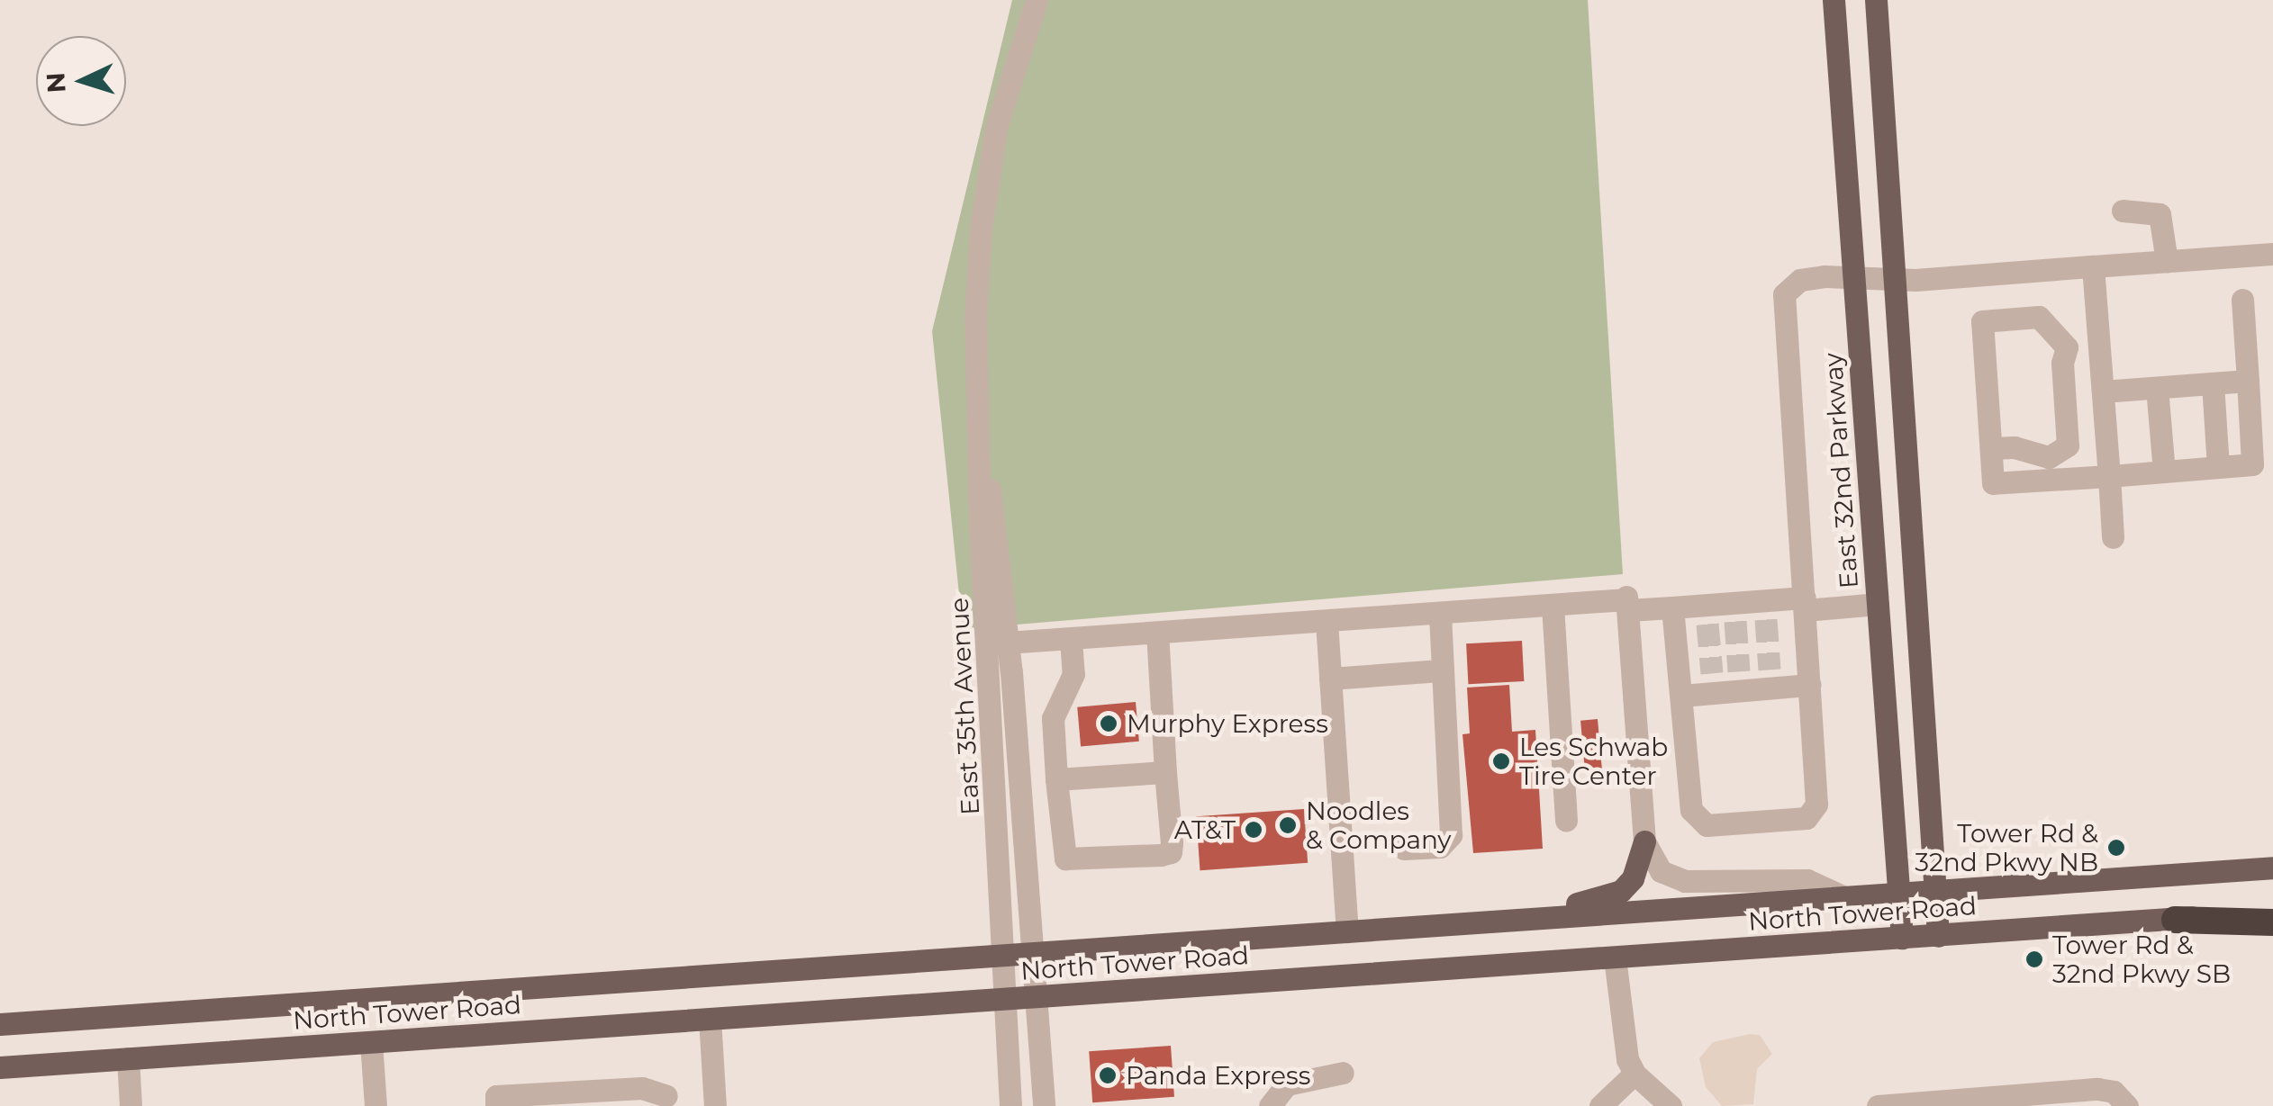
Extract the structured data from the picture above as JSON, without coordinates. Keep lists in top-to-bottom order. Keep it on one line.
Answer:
{"streets":{"main road":["East 32nd Parkway","North Tower Road"],"street":["East 35th Avenue"]},"crossings":[["East 32nd Parkway","North Tower Road"],["East 35th Avenue","North Tower Road"]],"places":["Murphy Express","Les Schwab Tire Center","Noodles & Company","AT&T","Tower Rd & 32nd Pkwy NB","Tower Rd & 32nd Pkwy SB","Panda Express"],"north":"left"}
